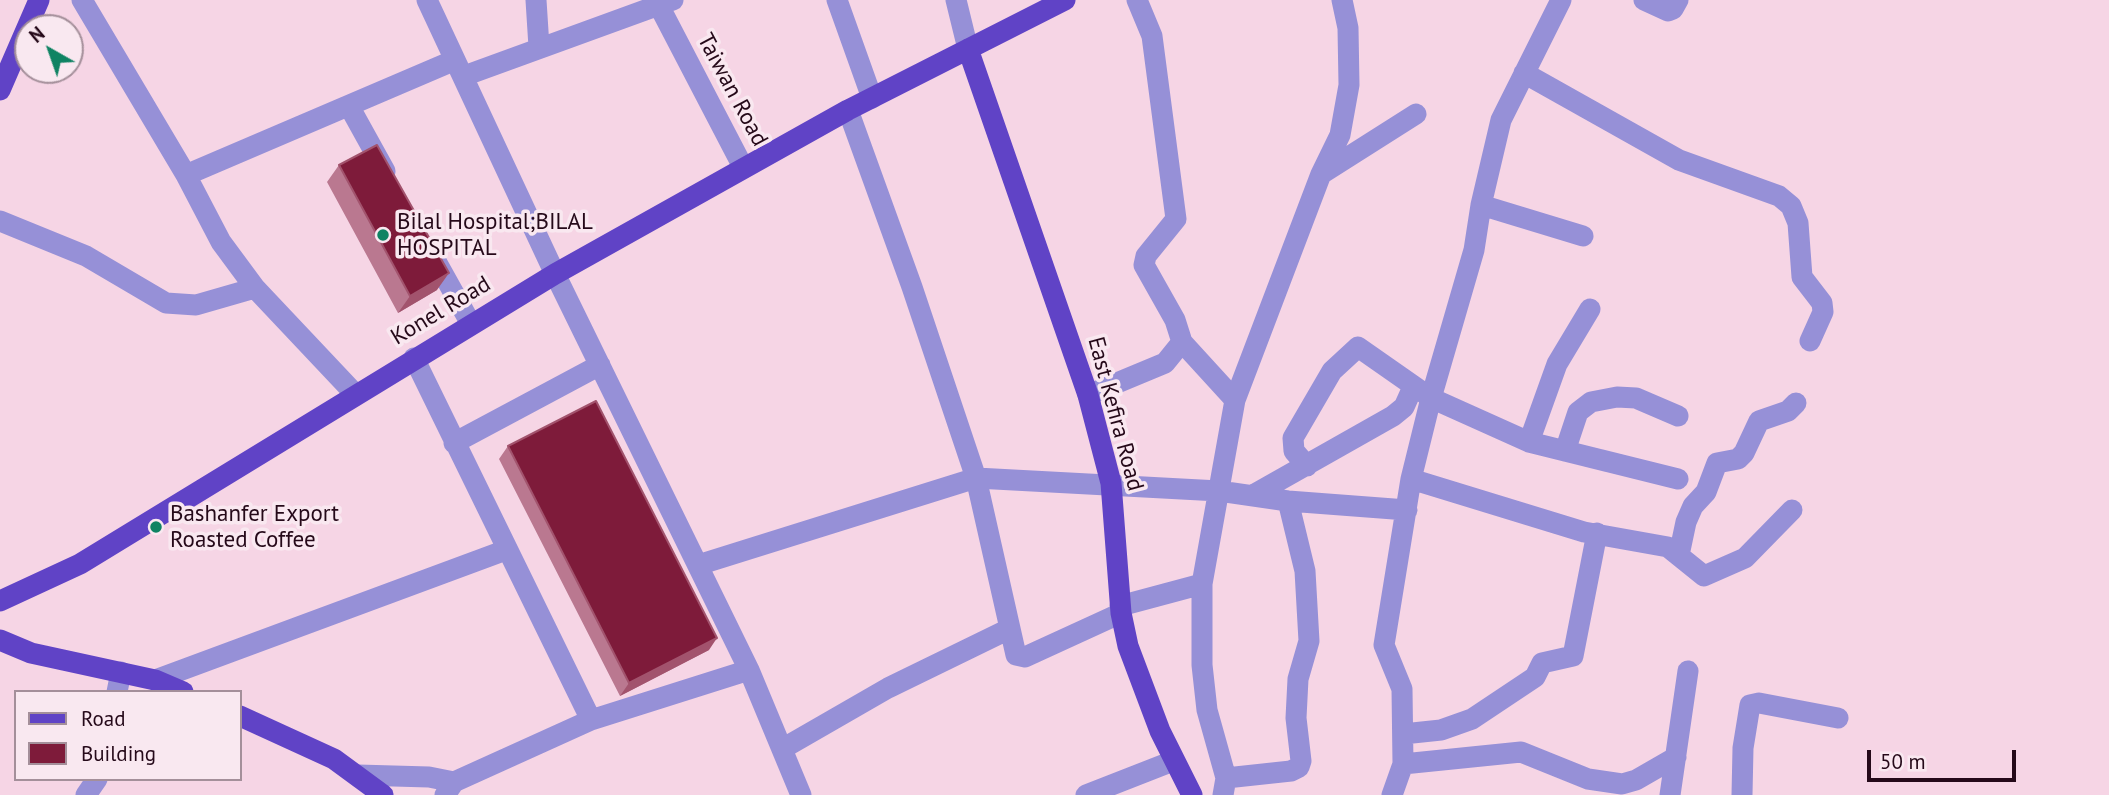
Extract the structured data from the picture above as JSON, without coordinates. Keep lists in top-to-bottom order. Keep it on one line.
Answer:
{"streets":{"main road":["Konel Road","East Kefira Road"],"street":["Taiwan Road"]},"crossings":[["Taiwan Road","Konel Road"],["Konel Road","East Kefira Road"]],"places":["Bilal Hospital;BILAL HOSPITAL","Bashanfer Export Roasted Coffee"],"legend":["Road","Building"],"scale_bar":"50 m","north":"top left"}
